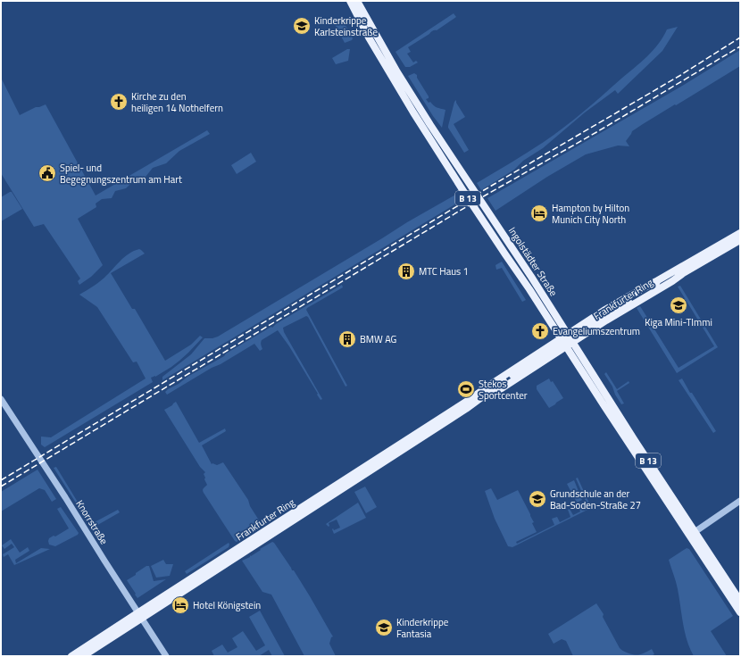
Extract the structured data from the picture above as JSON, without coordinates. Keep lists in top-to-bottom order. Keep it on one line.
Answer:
{"streets":{"main road":["B 13","Ingolstädter Straße","Frankfurter Ring"],"street":["Knorrstraße"]},"crossings":[["B 13","Ingolstädter Straße"],["Ingolstädter Straße","Frankfurter Ring"],["Frankfurter Ring","Knorrstraße"]],"places":{"school or university":["Kinderkrippe Karlsteinstraße","Kiga Mini-TImmi","Grundschule an der Bad-Soden-Straße 27","Kinderkrippe Fantasia"],"church":["Kirche zu den heiligen 14 Nothelfern","Evangeliumszentrum"],"public building":["Spiel- und Begegnungszentrum am Hart"],"hotel":["Hampton by Hilton Munich City North","Hotel Königstein"],"building":["MTC Haus 1","BMW AG"],"sports":["Stekos Sportcenter"]}}
